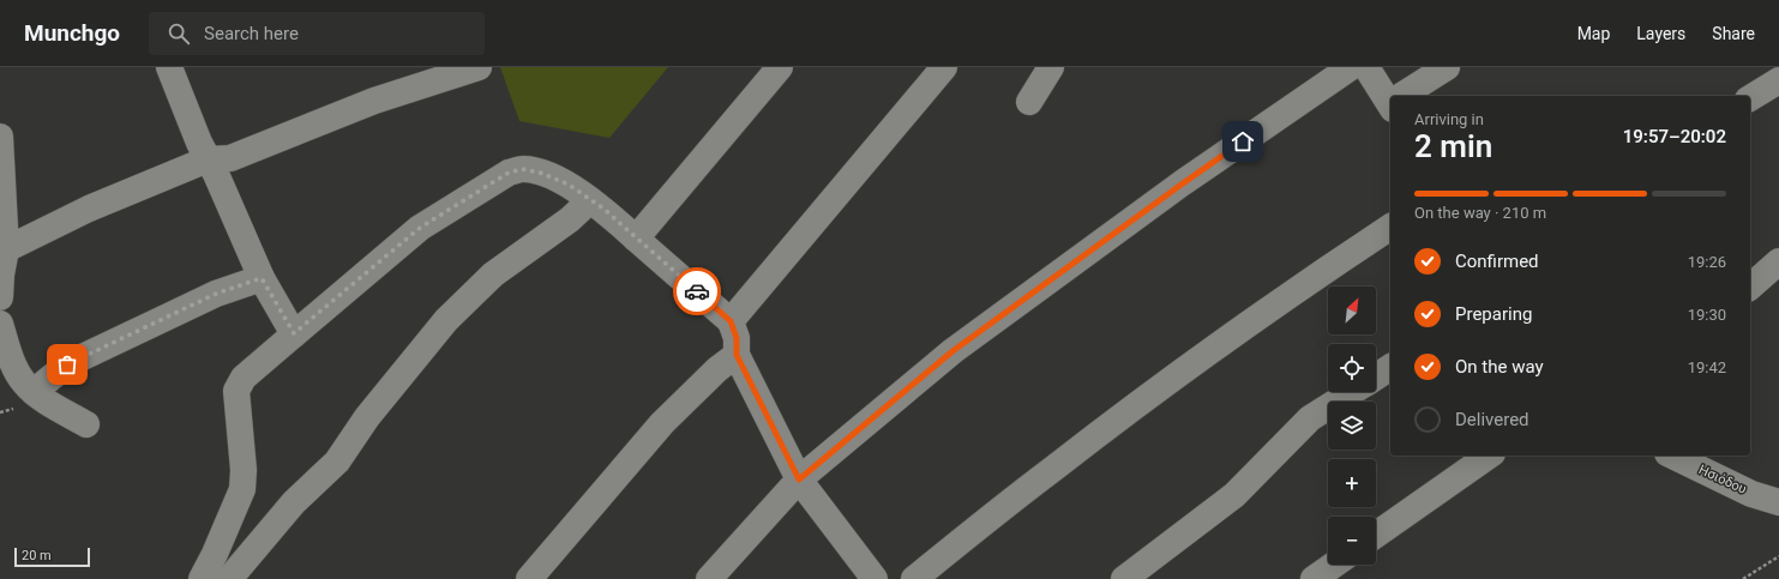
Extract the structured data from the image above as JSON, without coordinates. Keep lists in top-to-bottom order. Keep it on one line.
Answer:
{"streets":{"street":["Ησιόδου"]},"scale_bar":"20 m","north":"top right","page":{"header":"Munchgo","search":"Search here","nav":["Map","Layers","Share"],"heading":["2 min","Arriving in","19:57–20:02"],"bar":"On the way · 210 m","list":[["Confirmed","19:26"],["Preparing","19:30"],["On the way","19:42"],"Delivered"],"map_buttons":["+","−"],"scale":"20 m"}}
